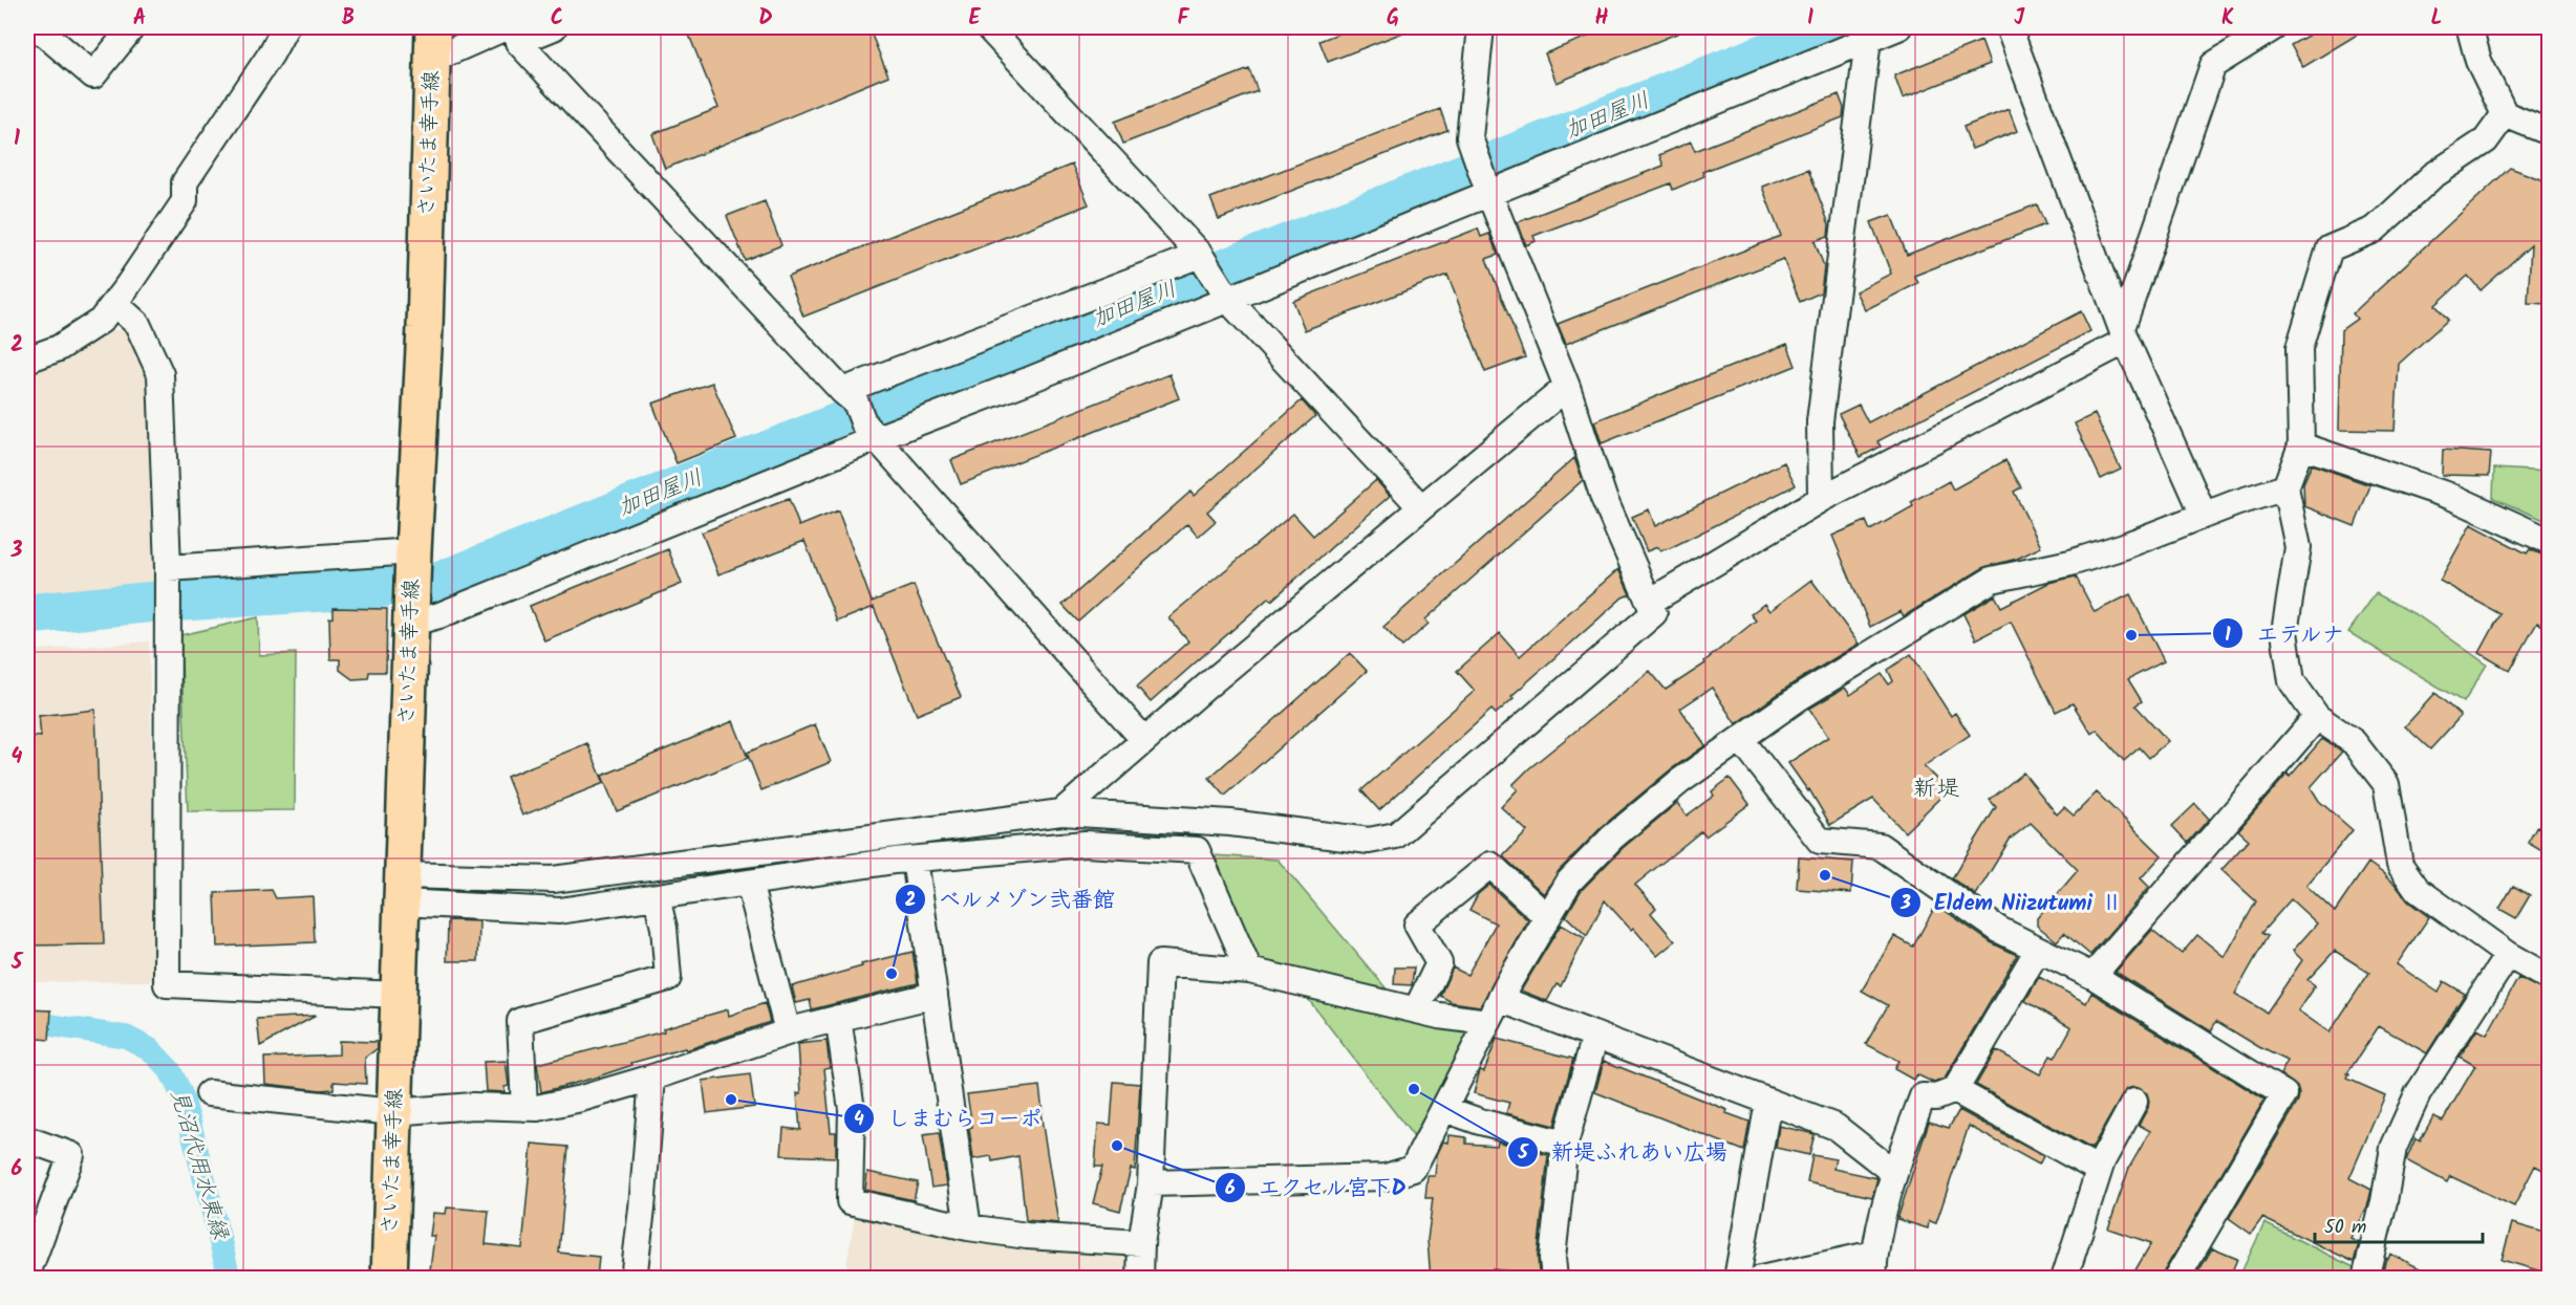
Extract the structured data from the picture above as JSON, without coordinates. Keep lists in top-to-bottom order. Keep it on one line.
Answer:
{"streets":{"main road":["さいたま幸手線"]},"districts":["新堤"],"water":["加田屋川","見沼代用水東縁"],"places":["エテルナ","Eldem Niizutumi Ⅱ","ベルメゾン弐番館","新堤ふれあい広場","しまむらコーポ","エクセル宮下D"],"scale_bar":"50 m","grid":{"columns":["A","B","C","D","E","F","G","H","I","J","K","L"],"rows":["1","2","3","4","5","6"]}}
